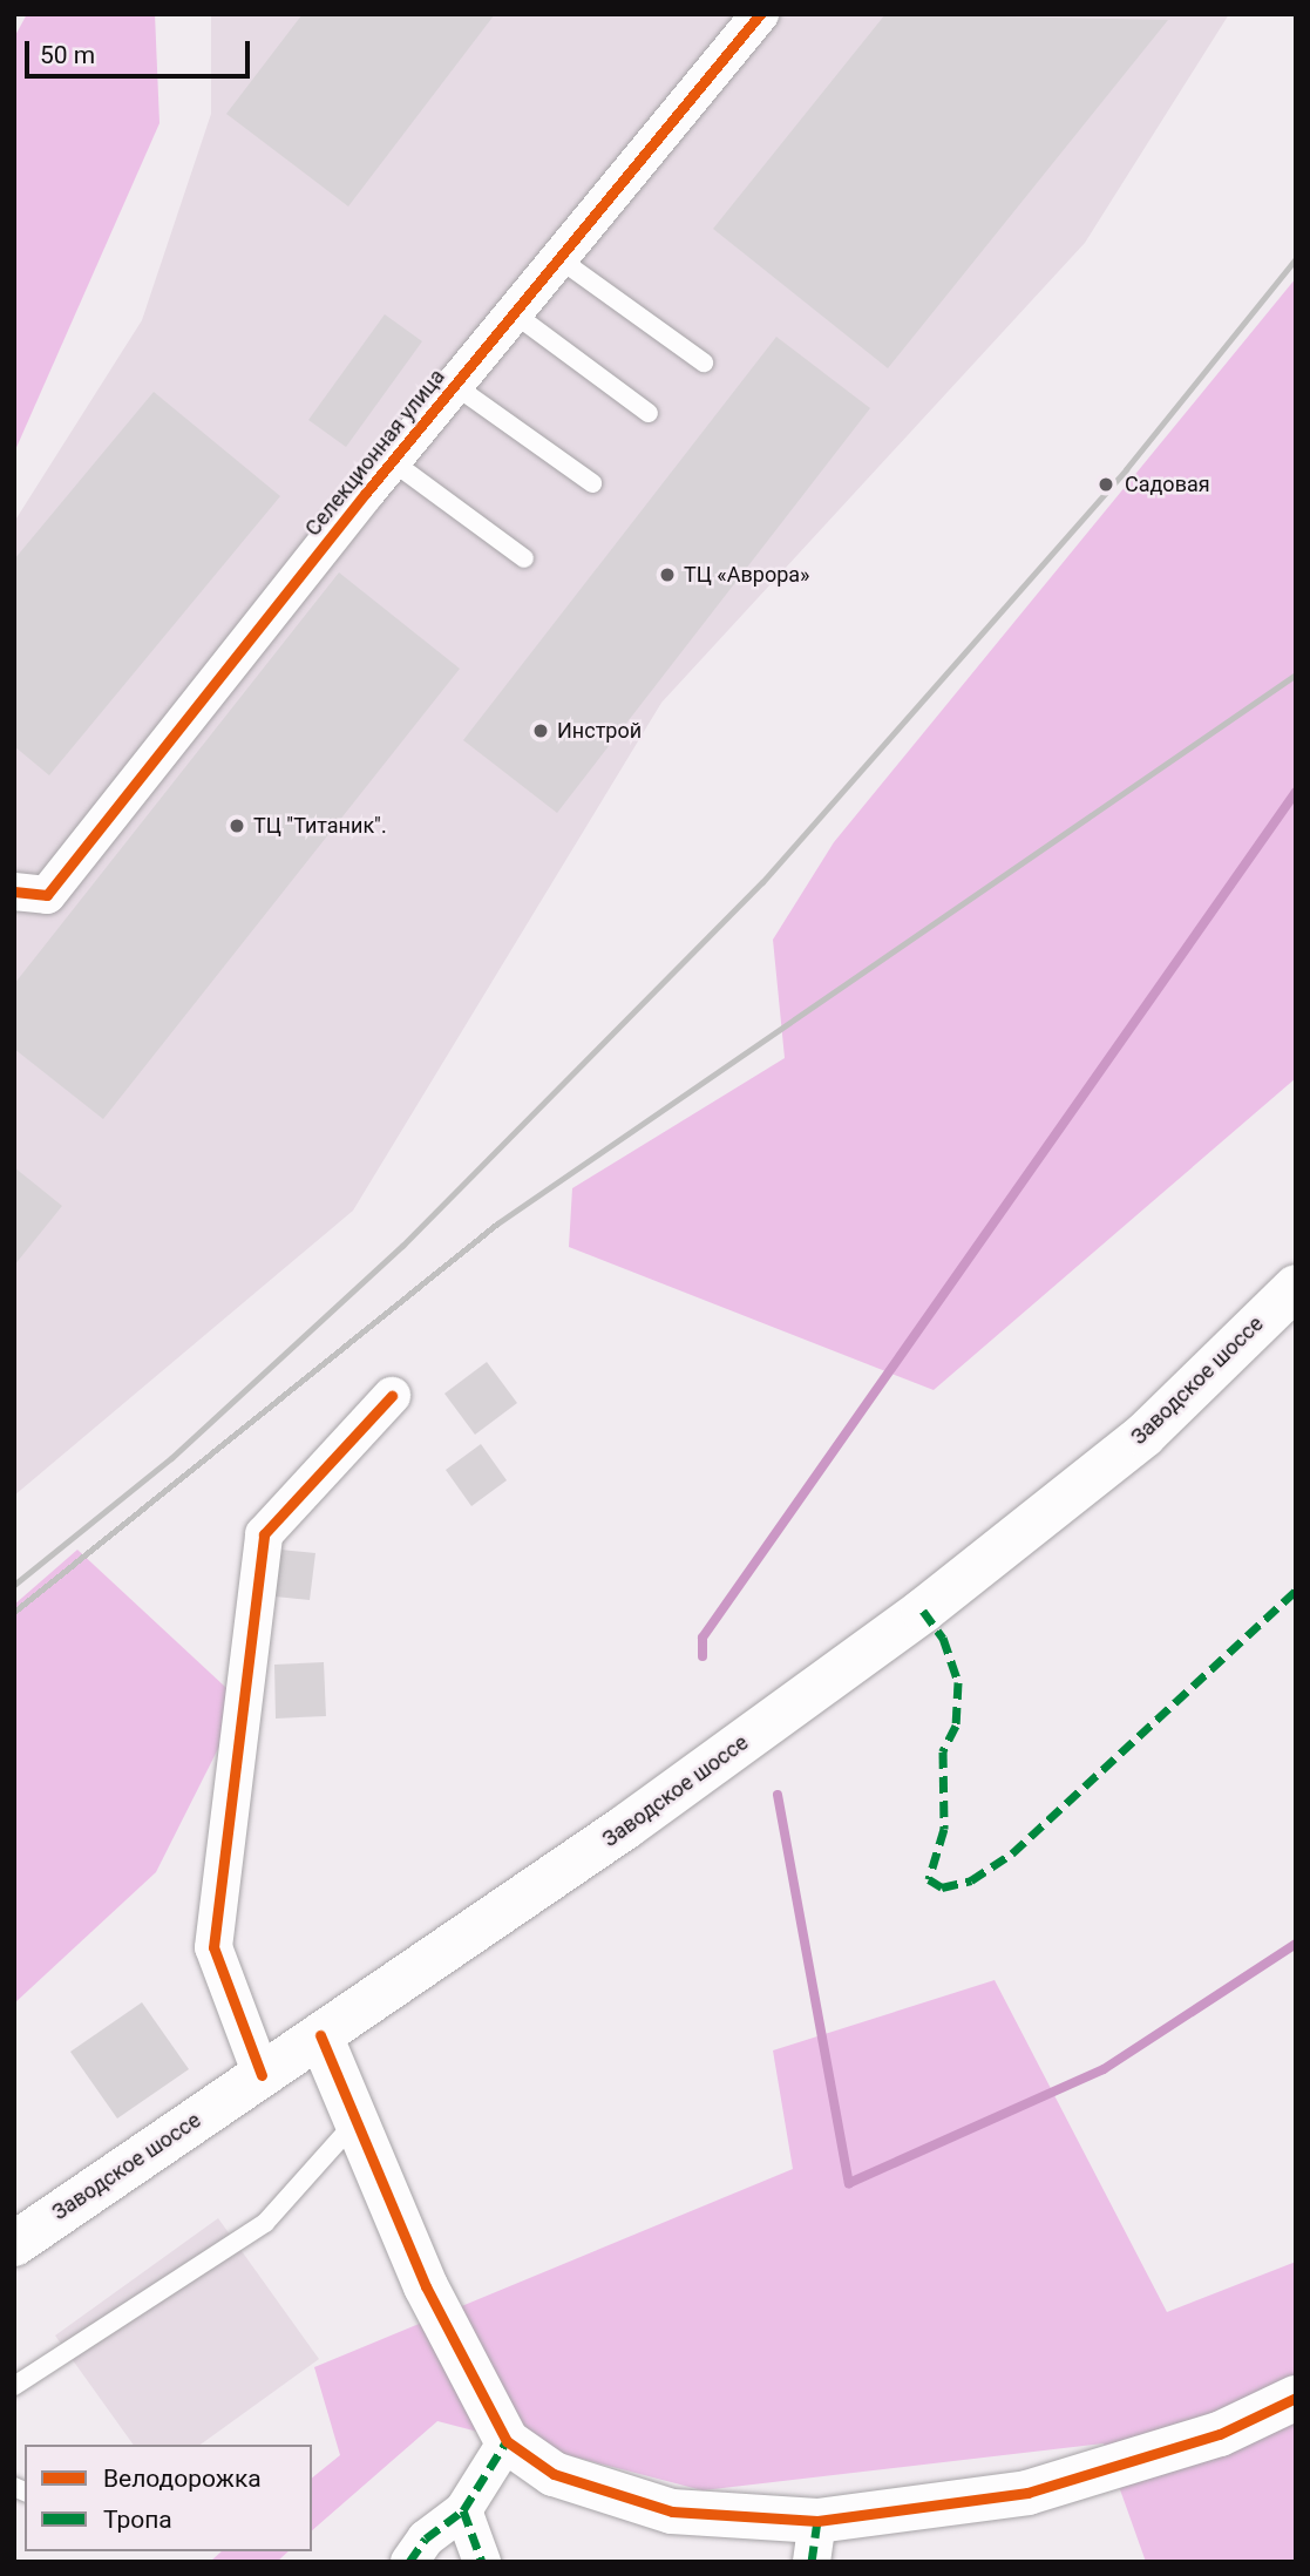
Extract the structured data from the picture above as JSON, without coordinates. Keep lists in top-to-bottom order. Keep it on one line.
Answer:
{"streets":{"main road":["Заводское шоссе"],"street":["Селекционная улица"]},"places":["Садовая","ТЦ «Аврора»","Инстрой","ТЦ \"Титаник\"."],"legend":["Велодорожка","Тропа"],"scale_bar":"50 m"}
